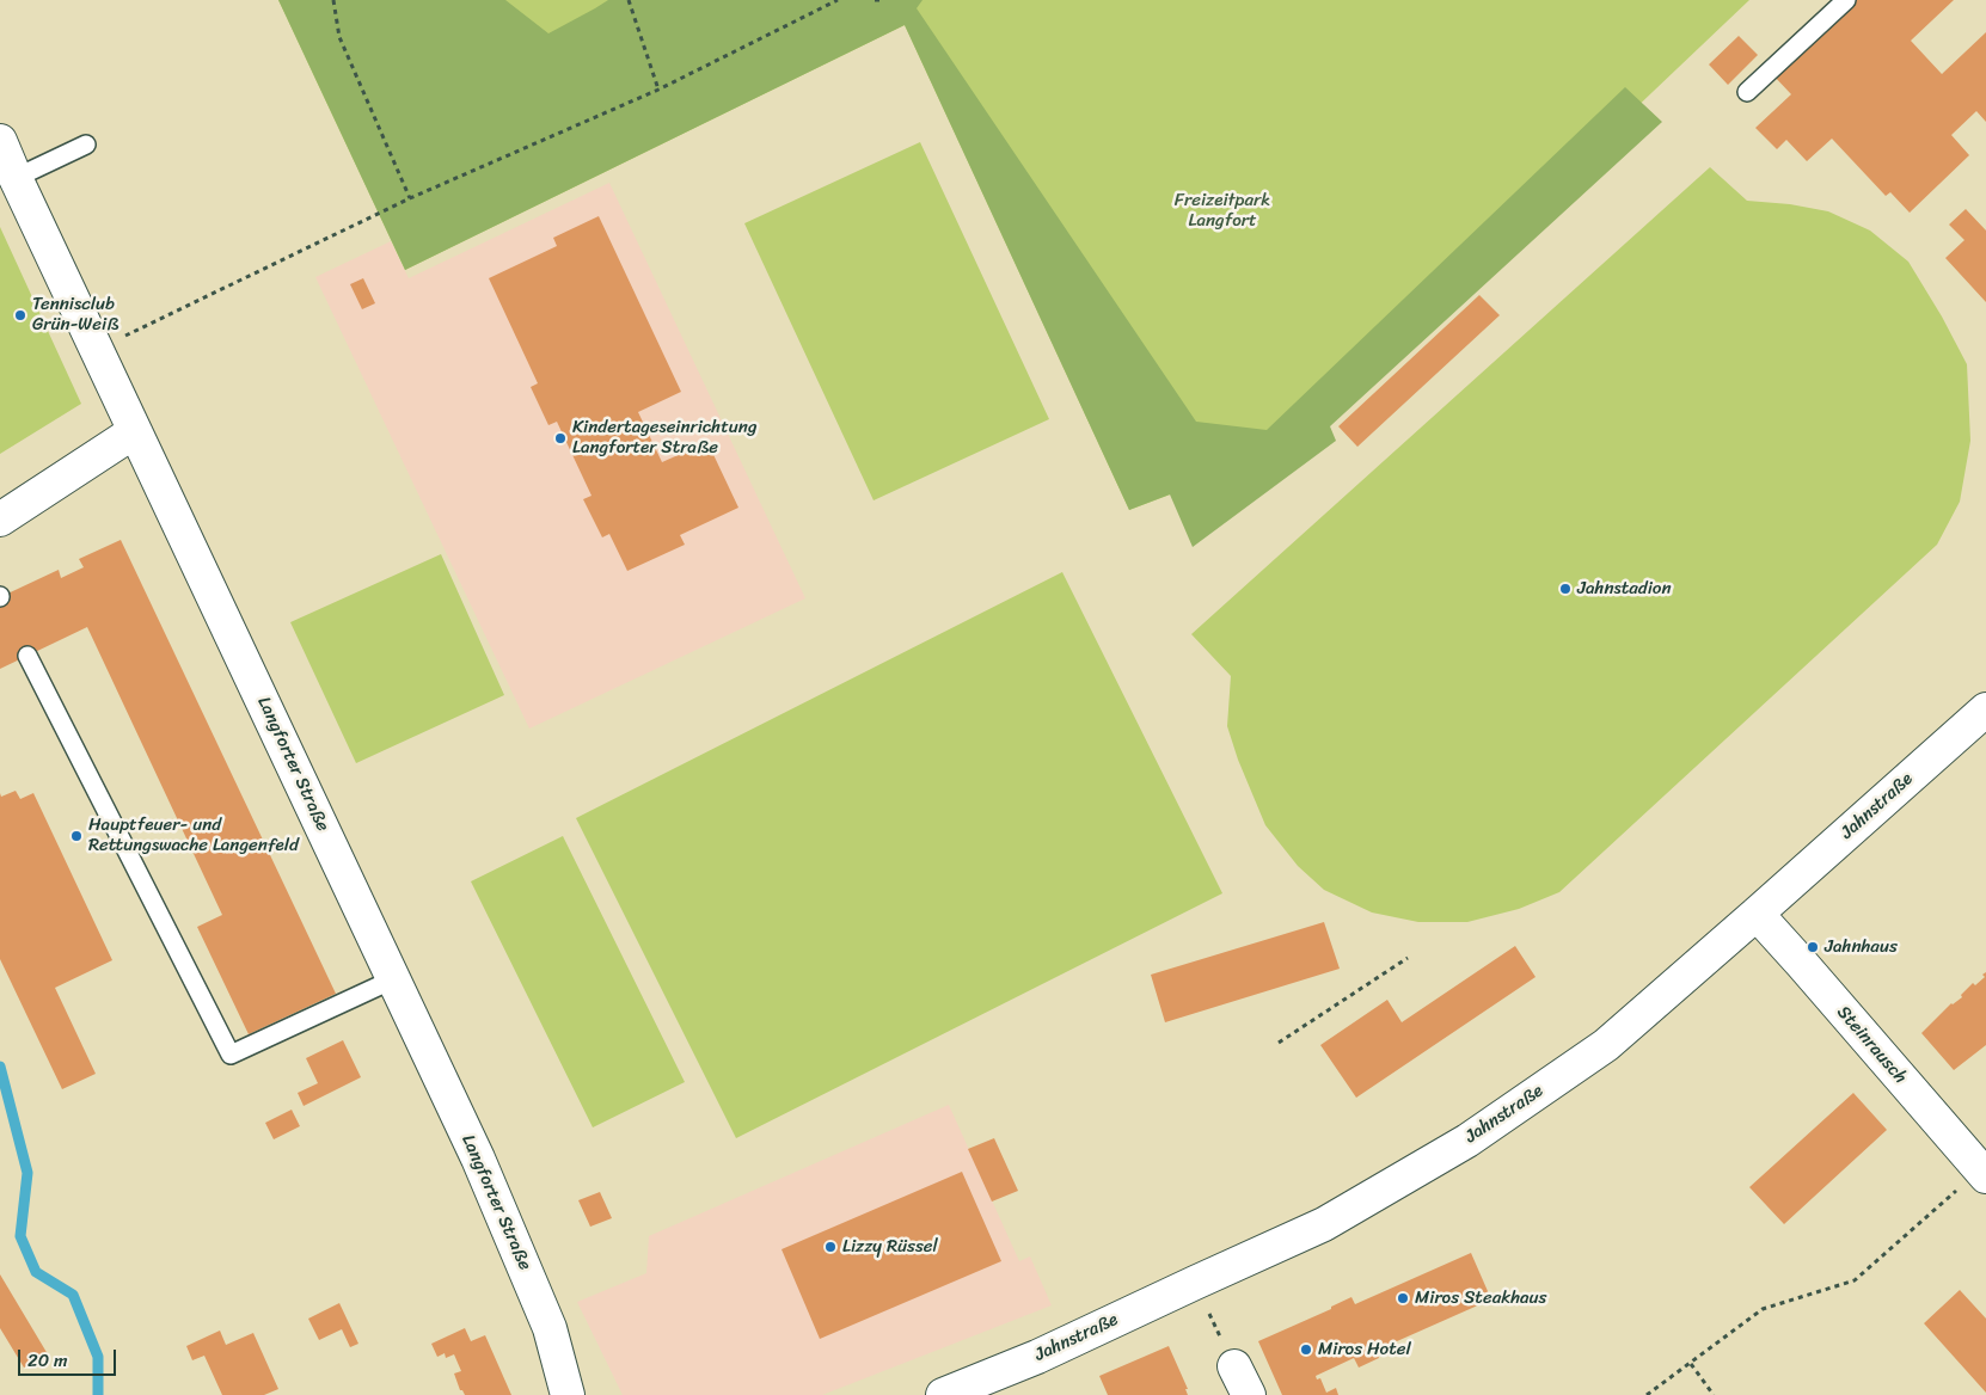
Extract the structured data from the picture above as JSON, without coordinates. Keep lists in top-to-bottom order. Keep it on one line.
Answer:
{"streets":{"street":["Langforter Straße","Jahnstraße","Steinrausch"]},"crossings":[["Jahnstraße","Steinrausch"]],"parks":["Freizeitpark Langfort"],"places":["Tennisclub Grün-Weiß","Kindertageseinrichtung Langforter Straße","Jahnstadion","Hauptfeuer- und Rettungswache Langenfeld","Jahnhaus","Lizzy Rüssel","Miros Steakhaus","Miros Hotel"],"scale_bar":"20 m"}
